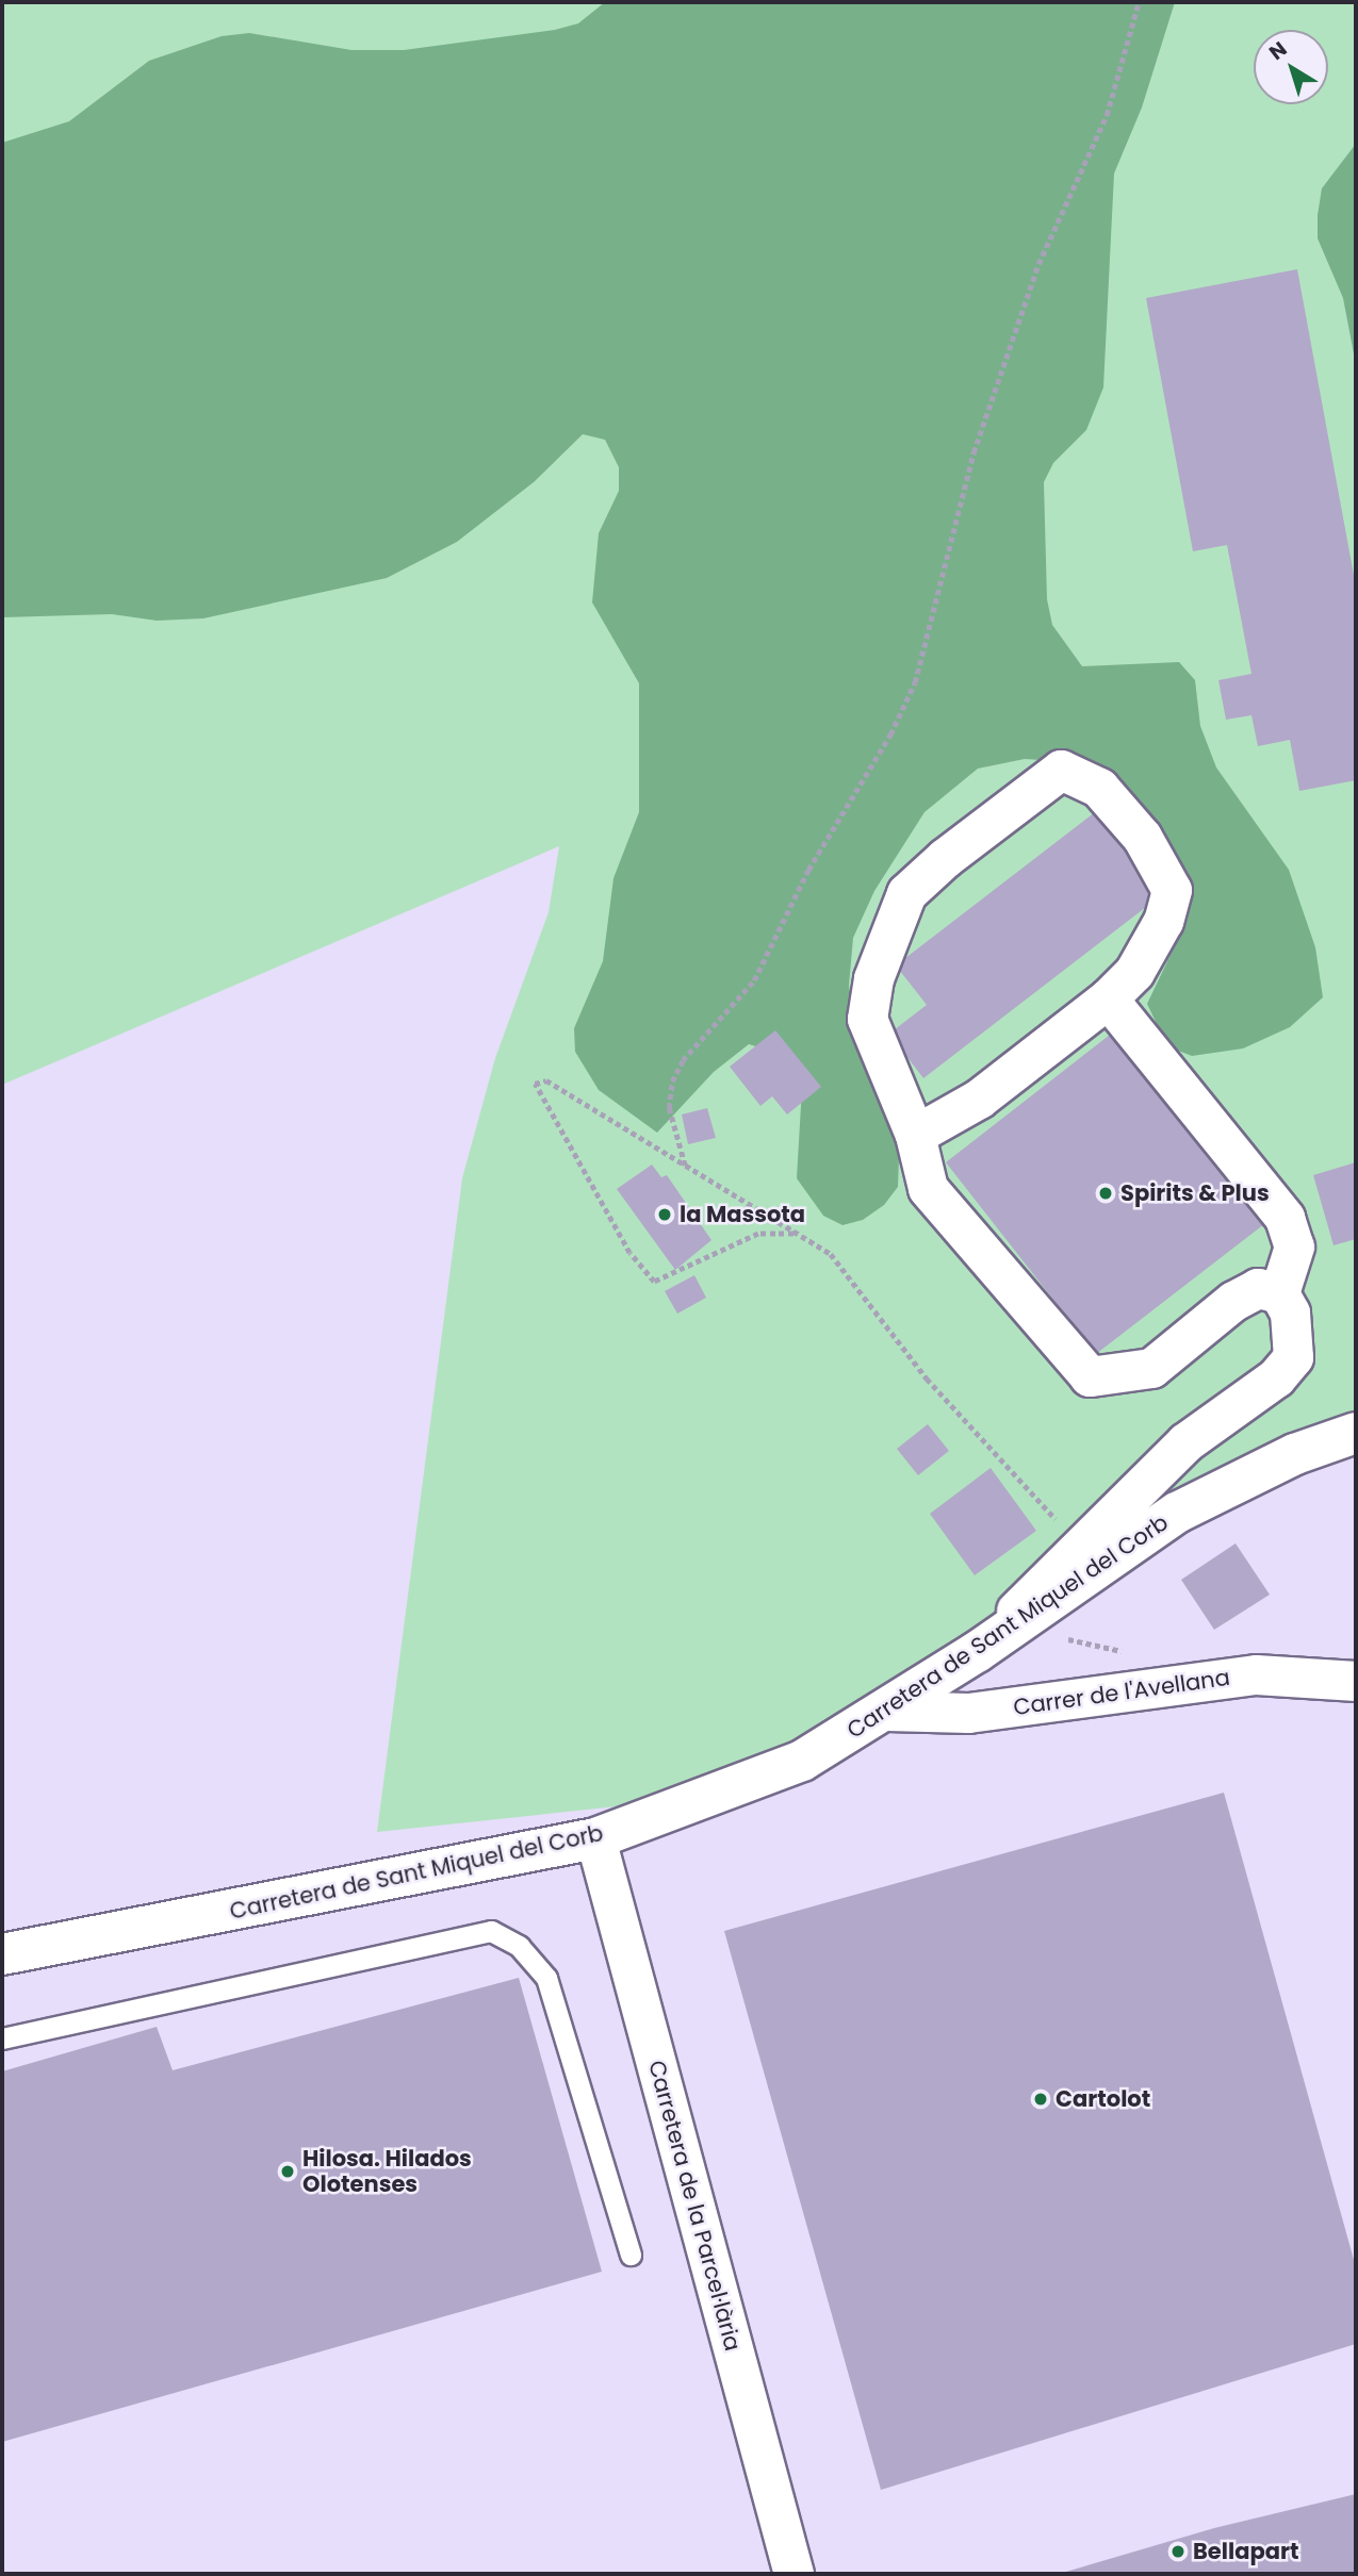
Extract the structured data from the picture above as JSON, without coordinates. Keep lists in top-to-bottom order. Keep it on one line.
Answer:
{"streets":{"street":["Carretera de Sant Miquel del Corb","Carrer de l'Avellana","Carretera de la Parcel·lària"]},"crossings":[["Carretera de Sant Miquel del Corb","Carrer de l'Avellana"],["Carretera de Sant Miquel del Corb","Carretera de la Parcel·lària"]],"places":["Spirits & Plus","la Massota","Cartolot","Hilosa. Hilados Olotenses","Bellapart"],"north":"top left"}
